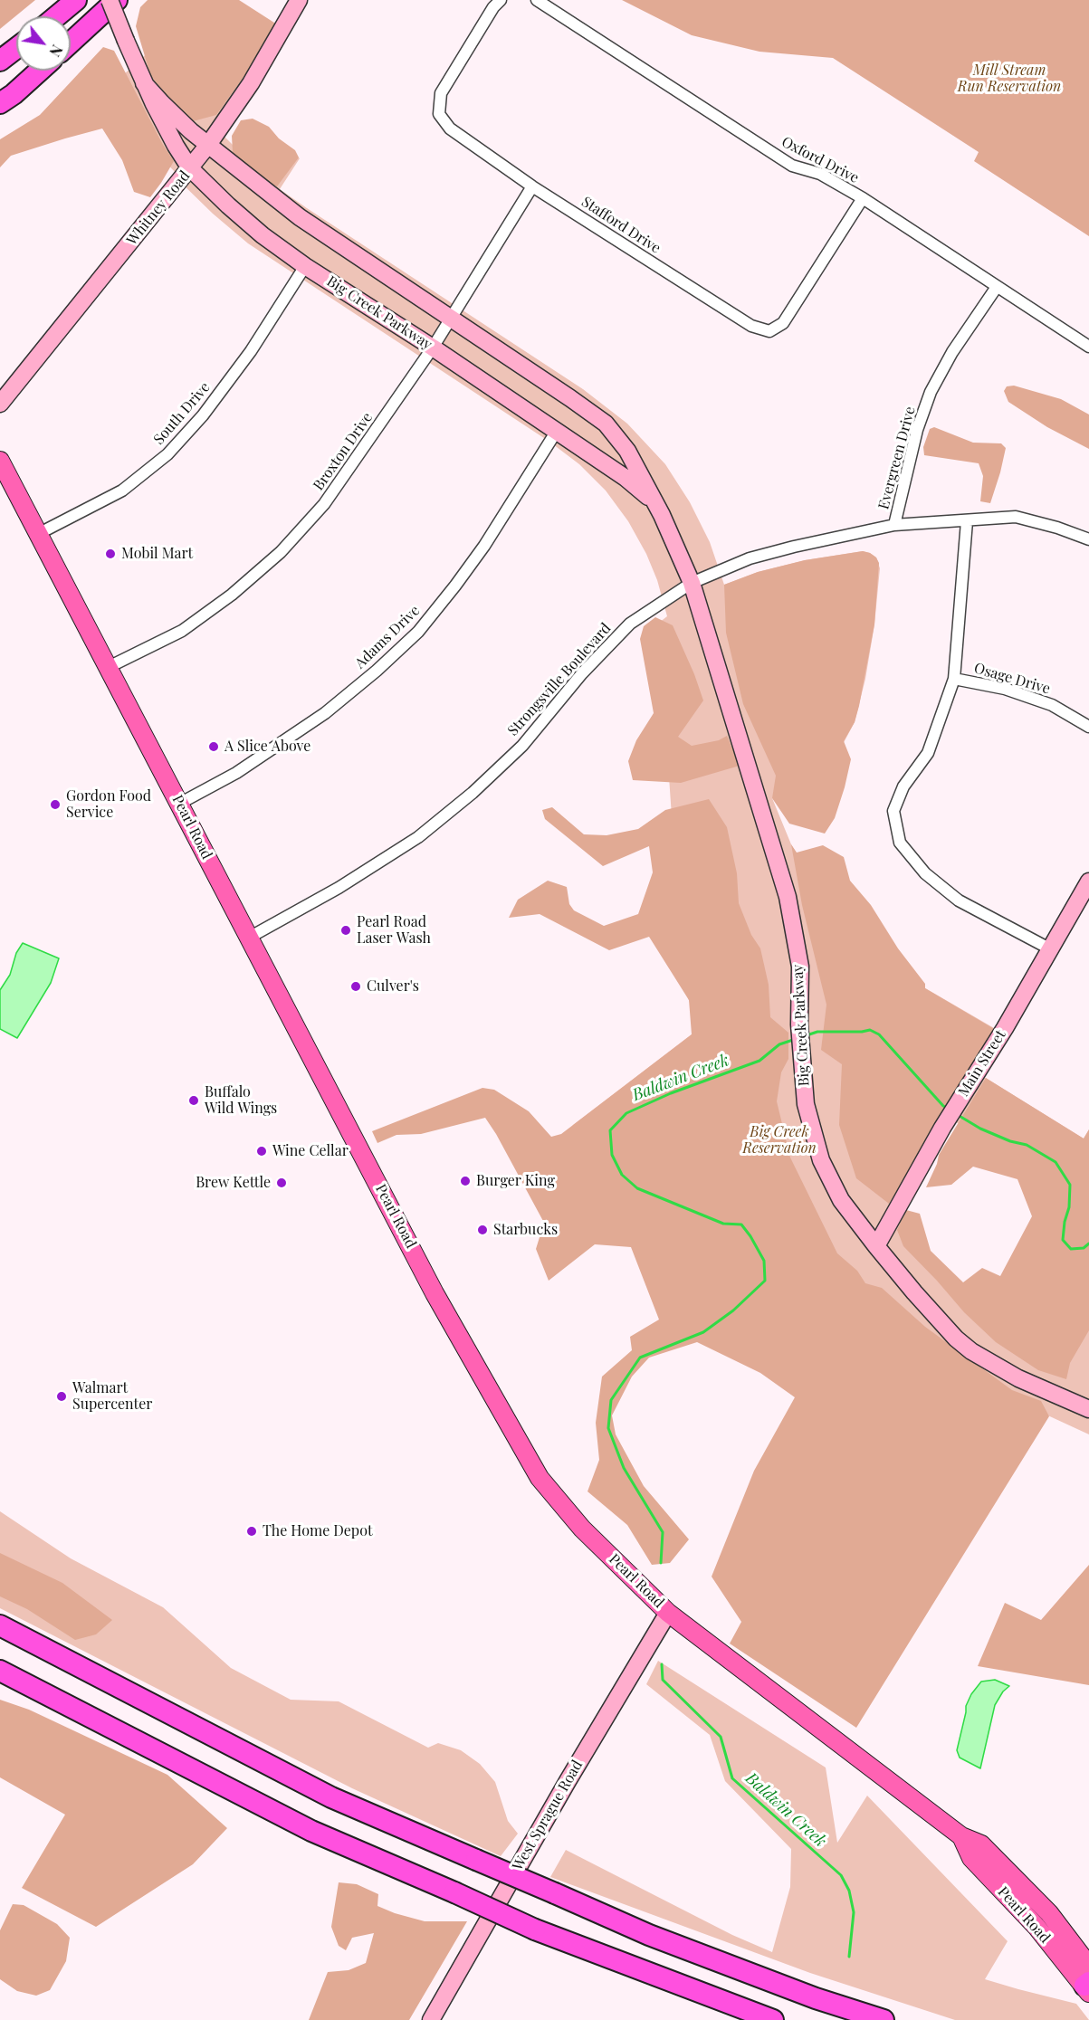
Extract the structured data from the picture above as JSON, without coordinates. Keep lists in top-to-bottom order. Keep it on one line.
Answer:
{"streets":{"main road":["Pearl Road"],"street":["Oxford Drive","Whitney Road","Stafford Drive","Big Creek Parkway","South Drive","Broxton Drive","Evergreen Drive","Adams Drive","Osage Drive","Strongsville Boulevard","Main Street","West Sprague Road"]},"crossings":[["Oxford Drive","Stafford Drive"],["Oxford Drive","Evergreen Drive"],["Whitney Road","Big Creek Parkway"],["Stafford Drive","Broxton Drive"],["Big Creek Parkway","South Drive"],["Big Creek Parkway","Broxton Drive"],["Big Creek Parkway","Adams Drive"],["Big Creek Parkway","Strongsville Boulevard"],["Big Creek Parkway","Main Street"],["South Drive","Pearl Road"],["Broxton Drive","Pearl Road"],["Evergreen Drive","Strongsville Boulevard"],["Adams Drive","Pearl Road"],["Strongsville Boulevard","Pearl Road"],["Pearl Road","West Sprague Road"]],"water":["Baldwin Creek"],"parks":["Mill Stream Run Reservation","Big Creek Reservation"],"places":["Mobil Mart","A Slice Above","Gordon Food Service","Pearl Road Laser Wash","Culver's","Buffalo Wild Wings","Wine Cellar","Burger King","Brew Kettle","Starbucks","Walmart Supercenter","The Home Depot"],"north":"bottom right"}
